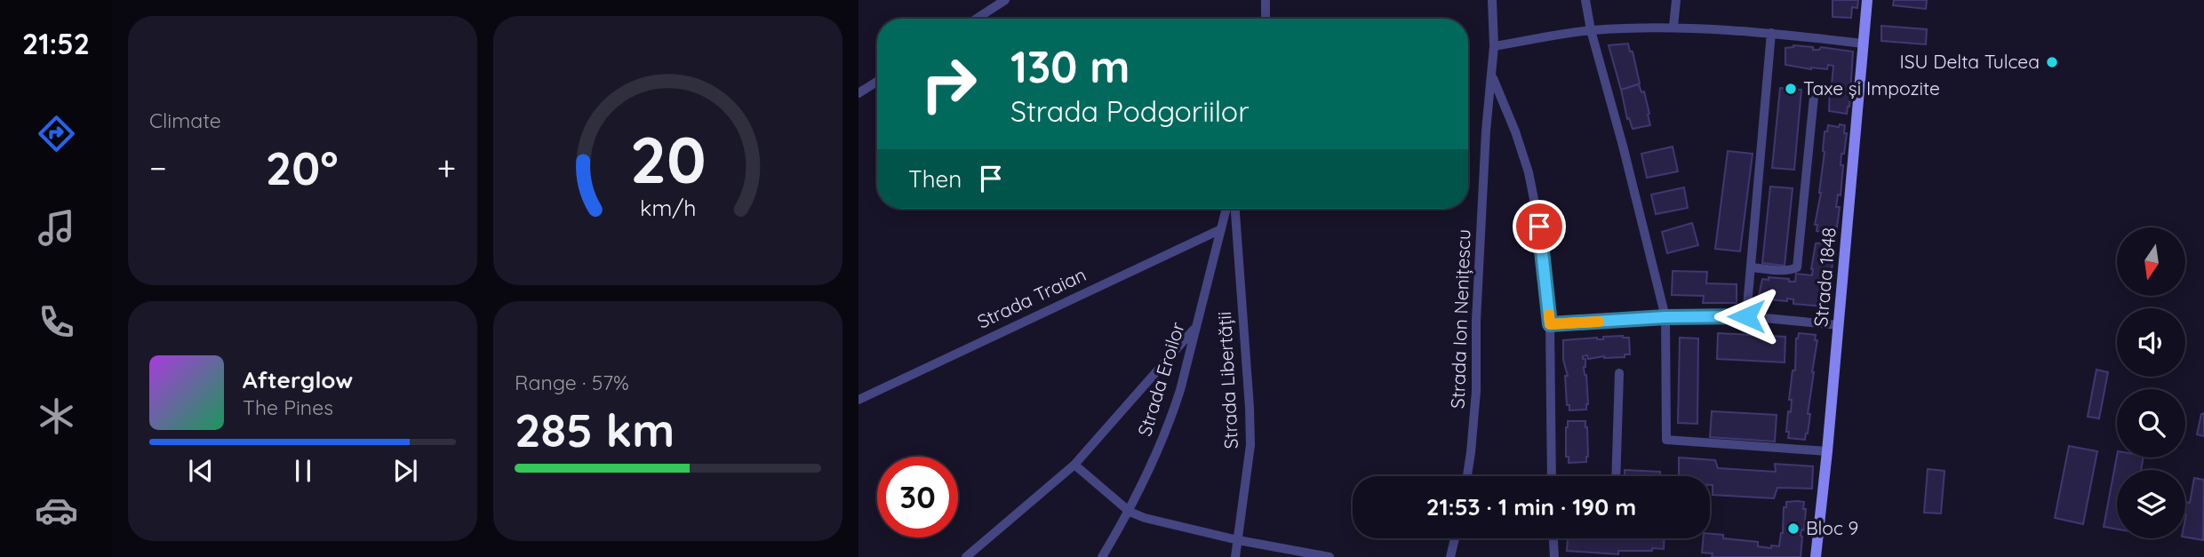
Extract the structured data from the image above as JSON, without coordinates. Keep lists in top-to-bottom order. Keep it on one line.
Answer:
{"streets":{"main road":["Strada 1848"],"street":["Strada Traian","Strada Ion Nenițescu","Strada Eroilor","Strada Libertății"]},"crossings":[["Strada Traian","Strada Eroilor"]],"places":["ISU Delta Tulcea","Taxe și Impozite","Bloc 9"],"north":"bottom","page":{"tabs":"21:52","tile":["Climate",["Range · 57%","285 km"]],"turn":["130 m","Strada Podgoriilor"],"heat":["−","20°","+"],"then":"Then","song":["Afterglow","The Pines"],"limit":"30","trip":"21:53 · 1 min · 190 m","gauge":["20","km/h"]}}
